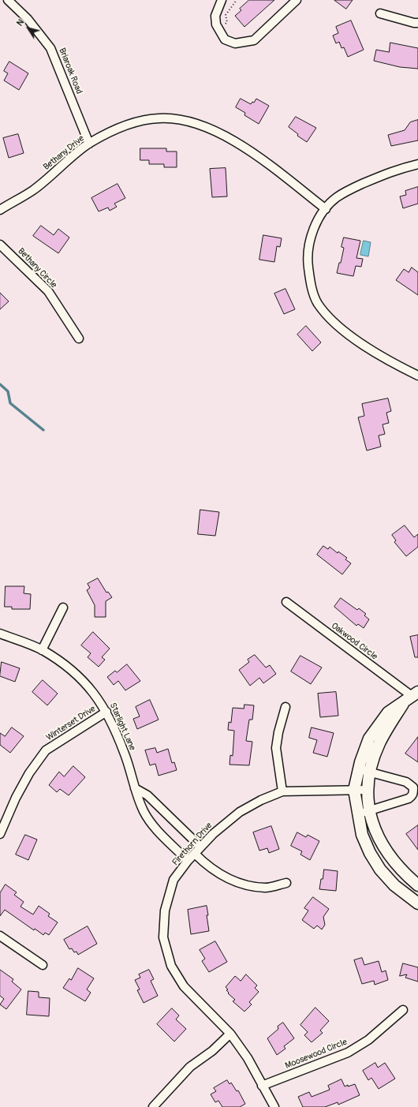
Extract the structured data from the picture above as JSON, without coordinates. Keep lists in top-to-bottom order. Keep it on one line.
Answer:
{"streets":{"street":["Briaroak Road","Bethany Drive","Bethany Circle","Oakwood Circle","Winterset Drive","Starlight Lane","Firethorn Drive","Moosewood Circle"]},"crossings":[["Briaroak Road","Bethany Drive"],["Winterset Drive","Starlight Lane"],["Starlight Lane","Firethorn Drive"],["Firethorn Drive","Moosewood Circle"]],"north":"top left"}
